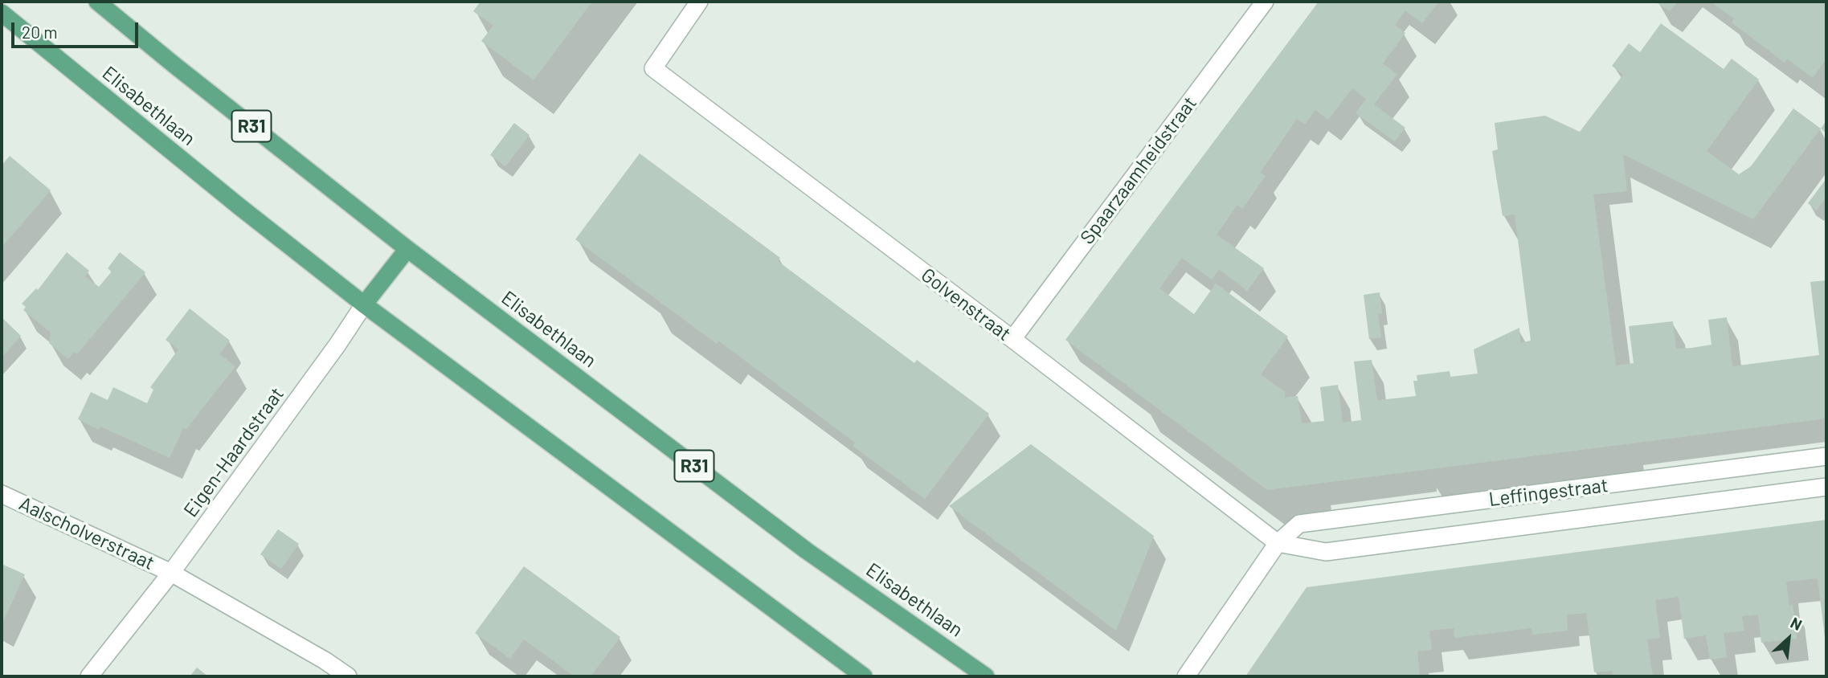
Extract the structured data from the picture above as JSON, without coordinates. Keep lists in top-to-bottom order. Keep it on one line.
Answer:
{"streets":{"main road":["Elisabethlaan","R31","Eigen-Haardstraat"],"street":["Spaarzaamheidstraat","Golvenstraat","Leffingestraat","Aalscholverstraat"]},"crossings":[["Elisabethlaan","Eigen-Haardstraat"],["Spaarzaamheidstraat","Golvenstraat"],["Golvenstraat","Leffingestraat"],["Eigen-Haardstraat","Aalscholverstraat"]],"scale_bar":"20 m","north":"top right"}
